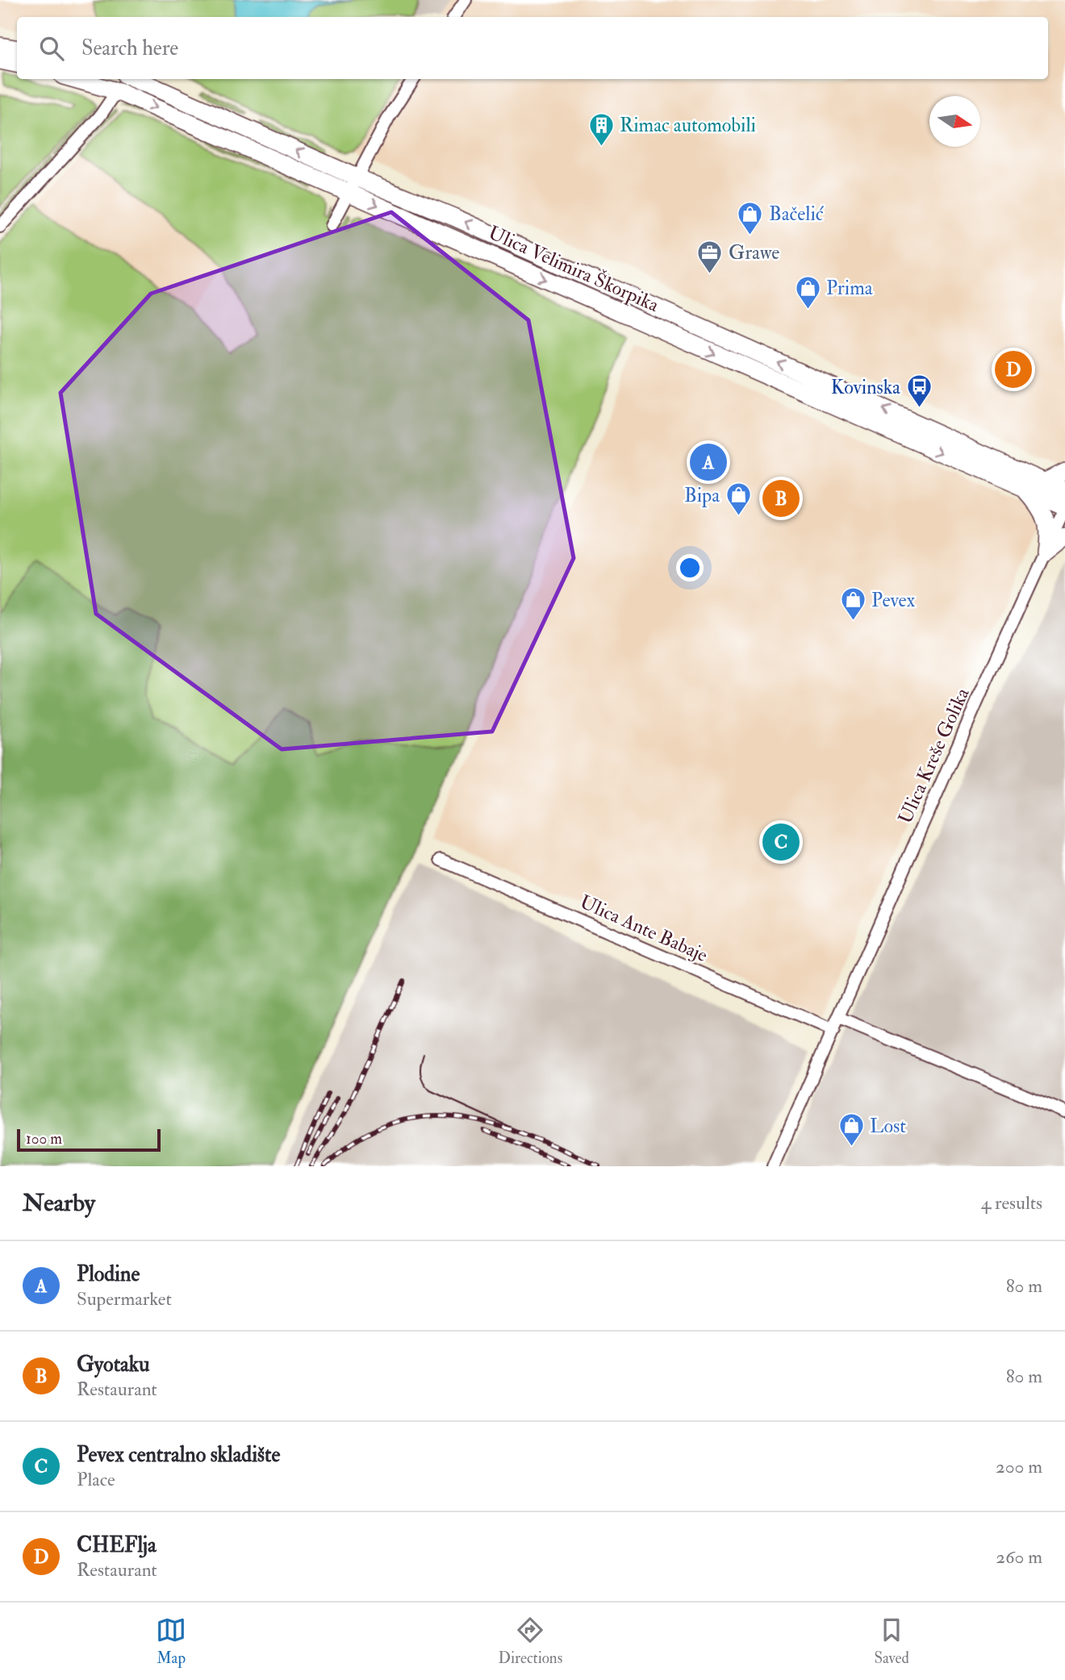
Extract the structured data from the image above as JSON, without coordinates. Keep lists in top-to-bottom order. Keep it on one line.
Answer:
{"streets":{"main road":["Ulica Velimira Škorpika"],"street":["Ulica Kreše Golika","Ulica Ante Babaje"]},"crossings":[["Ulica Velimira Škorpika","Ulica Kreše Golika"],["Ulica Kreše Golika","Ulica Ante Babaje"]],"places":{"building":["Rimac automobili"],"shop":["Bačelić","Prima","Bipa","Pevex","Lost"],"office":["Grawe"],"bus stop":["Kovinska"]},"scale_bar":"100 m","north":"right","page":{"search":"Search here","pins":["D","A","B","C"],"scale":"100 m","heading":["Nearby","4 results"],"list":[{"mark":"A","name":"Plodine","note":"Supermarket","value":"80 m"},{"mark":"B","name":"Gyotaku","note":"Restaurant","value":"80 m"},{"mark":"C","name":"Pevex centralno skladište","note":"Place","value":"200 m"},{"mark":"D","name":"CHEFlja","note":"Restaurant","value":"260 m"}],"nav":["Map","Directions","Saved"]}}
